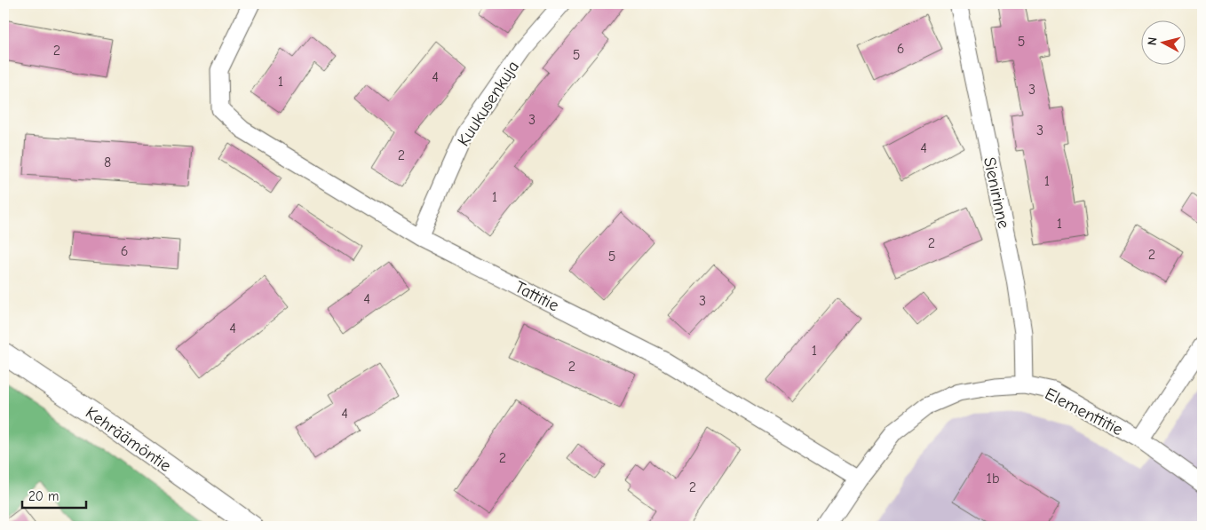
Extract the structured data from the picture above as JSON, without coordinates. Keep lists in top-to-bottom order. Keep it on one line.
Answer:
{"streets":{"street":["Kuukusenkuja","Sienirinne","Tattitie","Elementtitie","Kehräämöntie"]},"crossings":[["Kuukusenkuja","Tattitie"],["Sienirinne","Elementtitie"],["Tattitie","Elementtitie"]],"house_numbers":["5","6","2","5","4","1","3","3","3","4","2","8","1","1","1","2","6","2","5","4","3","4","1","2","4","2","1b","2"],"scale_bar":"20 m","north":"left"}
